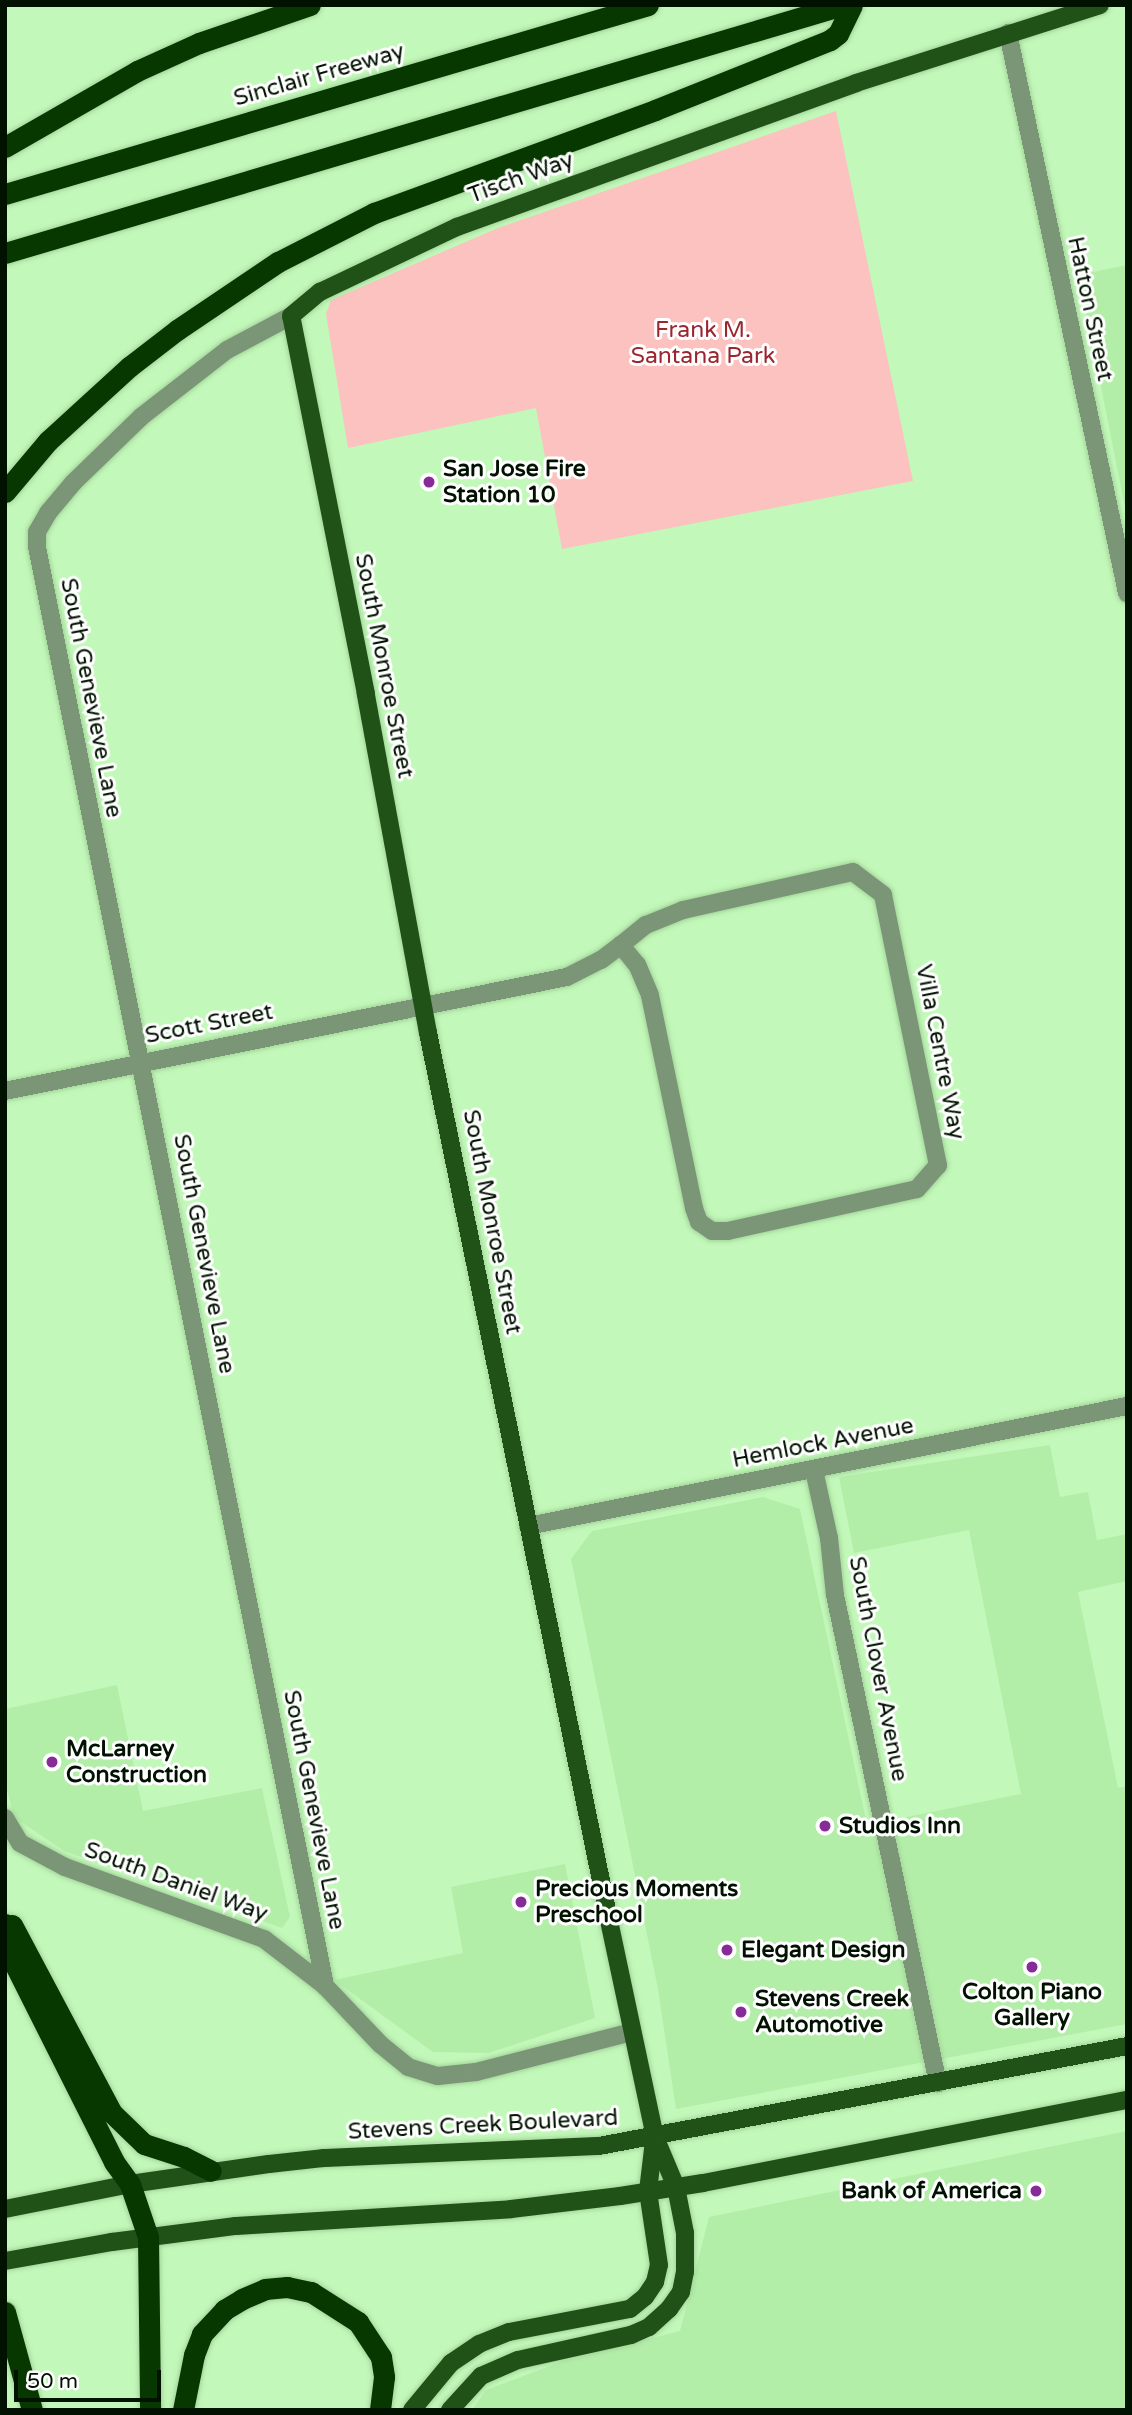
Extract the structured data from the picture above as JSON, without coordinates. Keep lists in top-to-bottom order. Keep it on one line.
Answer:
{"streets":{"highway":["Sinclair Freeway"],"main road":["Tisch Way","South Monroe Street","Stevens Creek Boulevard"],"street":["Hatton Street","South Genevieve Lane","Scott Street","Villa Centre Way","Hemlock Avenue","South Clover Avenue","South Daniel Way"]},"crossings":[["Tisch Way","Hatton Street"],["Tisch Way","South Monroe Street"],["Tisch Way","South Genevieve Lane"],["South Monroe Street","Scott Street"],["South Monroe Street","Villa Centre Way"],["South Monroe Street","Hemlock Avenue"],["South Monroe Street","South Daniel Way"],["South Monroe Street","Stevens Creek Boulevard"],["South Genevieve Lane","Scott Street"],["South Genevieve Lane","South Daniel Way"],["Scott Street","Villa Centre Way"],["Hemlock Avenue","South Clover Avenue"],["South Clover Avenue","Stevens Creek Boulevard"]],"parks":["Frank M. Santana Park"],"places":["San Jose Fire Station 10","McLarney Construction","Studios Inn","Precious Moments Preschool","Elegant Design","Colton Piano Gallery","Stevens Creek Automotive","Bank of America"],"scale_bar":"50 m"}
